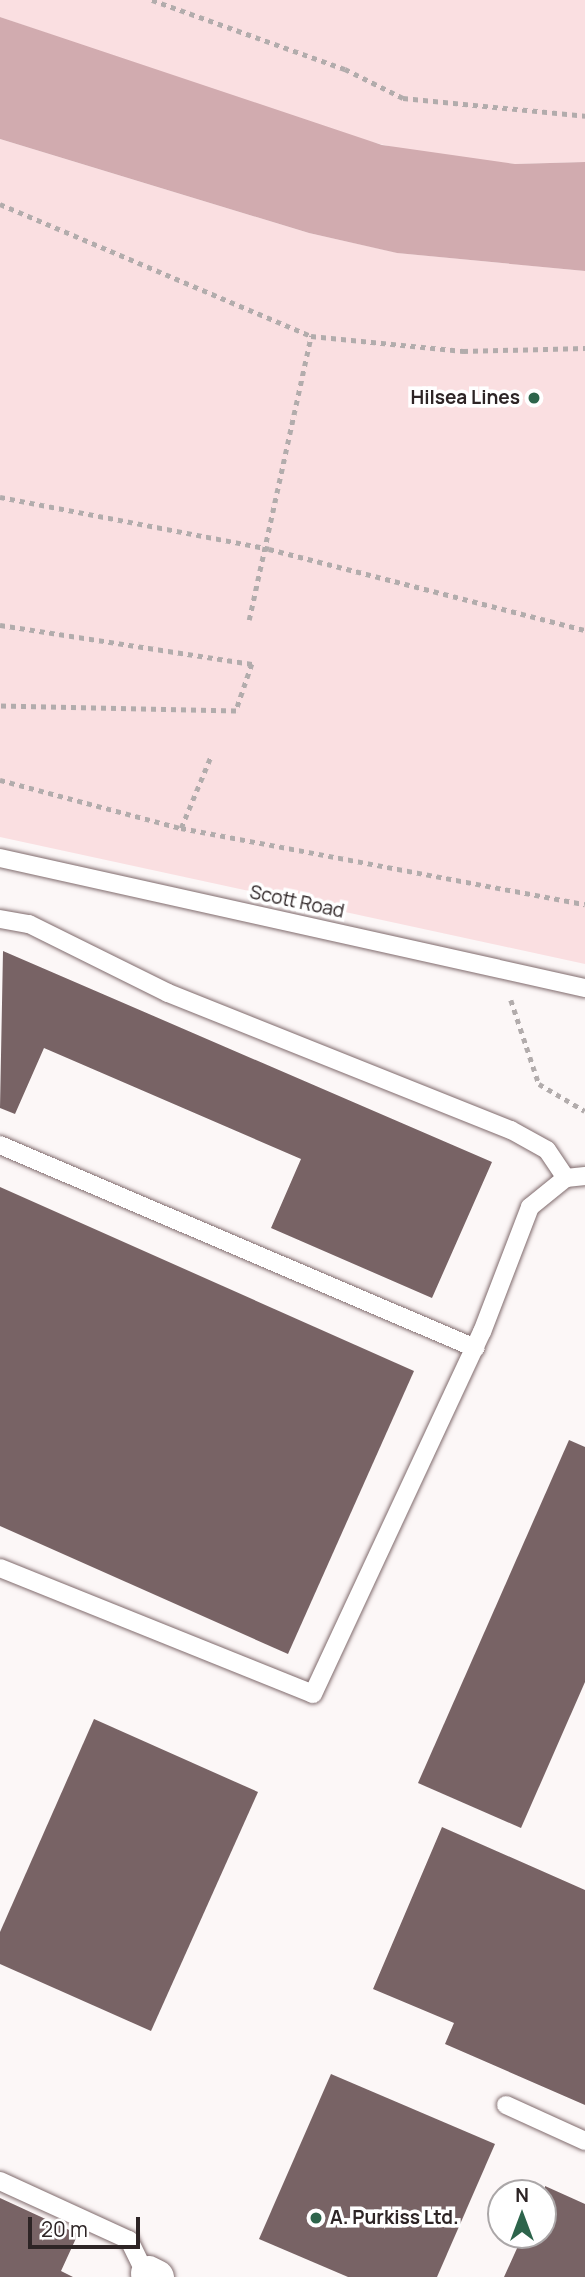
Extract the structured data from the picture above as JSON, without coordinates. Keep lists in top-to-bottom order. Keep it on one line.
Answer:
{"streets":{"lane":["Scott Road"]},"places":["Hilsea Lines","A. Purkiss Ltd."],"scale_bar":"20 m","north":"top"}
